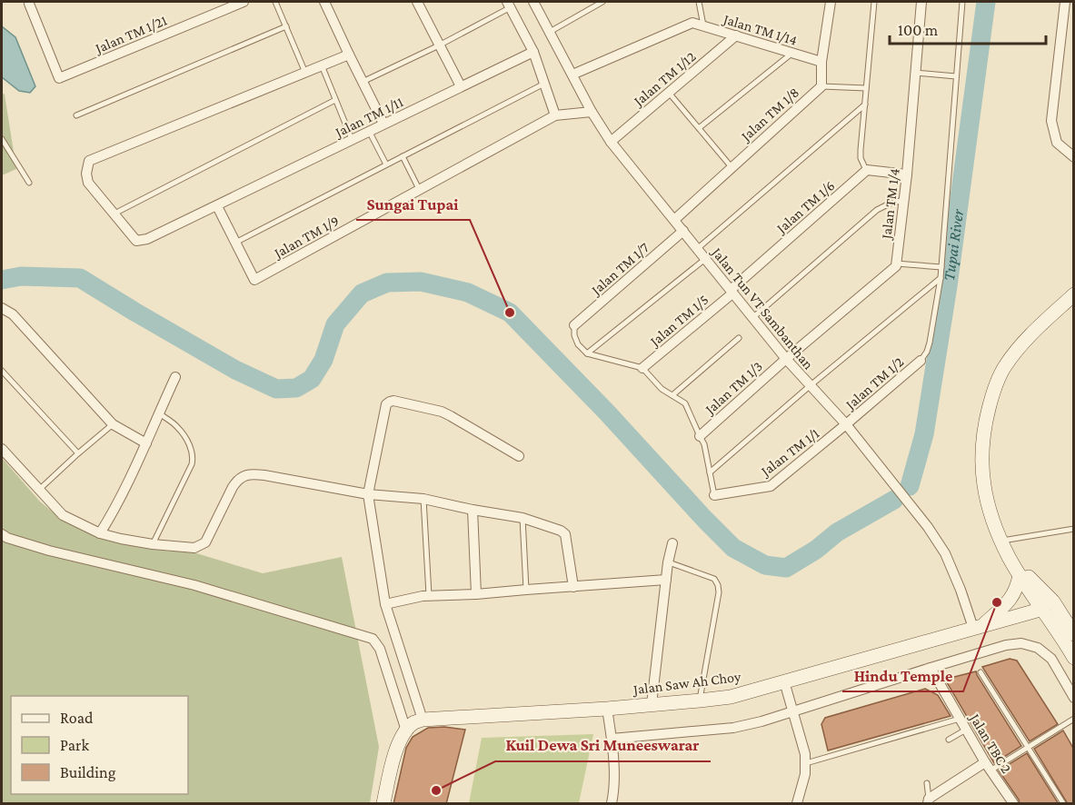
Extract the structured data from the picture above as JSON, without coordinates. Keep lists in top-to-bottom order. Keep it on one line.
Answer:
{"streets":{"street":["Jalan TM 1/14","Jalan TM 1/21","Jalan TM 1/12","Jalan TM 1/8","Jalan TM 1/11","Jalan TM 1/4","Jalan TM 1/6","Jalan TM 1/9","Jalan TM 1/7","Jalan Tun VT Sambanthan","Jalan TM 1/5","Jalan TM 1/2","Jalan TM 1/3","Jalan TM 1/1","Jalan Saw Ah Choy","Jalan TBC 2"]},"crossings":[["Jalan TM 1/14","Jalan TM 1/12"],["Jalan TM 1/14","Jalan TM 1/8"],["Jalan TM 1/14","Jalan Tun VT Sambanthan"],["Jalan TM 1/12","Jalan Tun VT Sambanthan"],["Jalan TM 1/8","Jalan Tun VT Sambanthan"],["Jalan TM 1/11","Jalan TM 1/9"],["Jalan TM 1/6","Jalan Tun VT Sambanthan"],["Jalan TM 1/6","Jalan TM 1/5"],["Jalan TM 1/9","Jalan Tun VT Sambanthan"],["Jalan TM 1/7","Jalan Tun VT Sambanthan"],["Jalan Tun VT Sambanthan","Jalan TM 1/5"],["Jalan Tun VT Sambanthan","Jalan TM 1/2"],["Jalan Tun VT Sambanthan","Jalan TM 1/3"],["Jalan Tun VT Sambanthan","Jalan TM 1/1"],["Jalan Tun VT Sambanthan","Jalan Saw Ah Choy"],["Jalan TM 1/2","Jalan TM 1/1"]],"water":["Tupai River"],"places":["Sungai Tupai","Hindu Temple","Kuil Dewa Sri Muneeswarar"],"legend":["Road","Park","Building"],"scale_bar":"100 m"}
